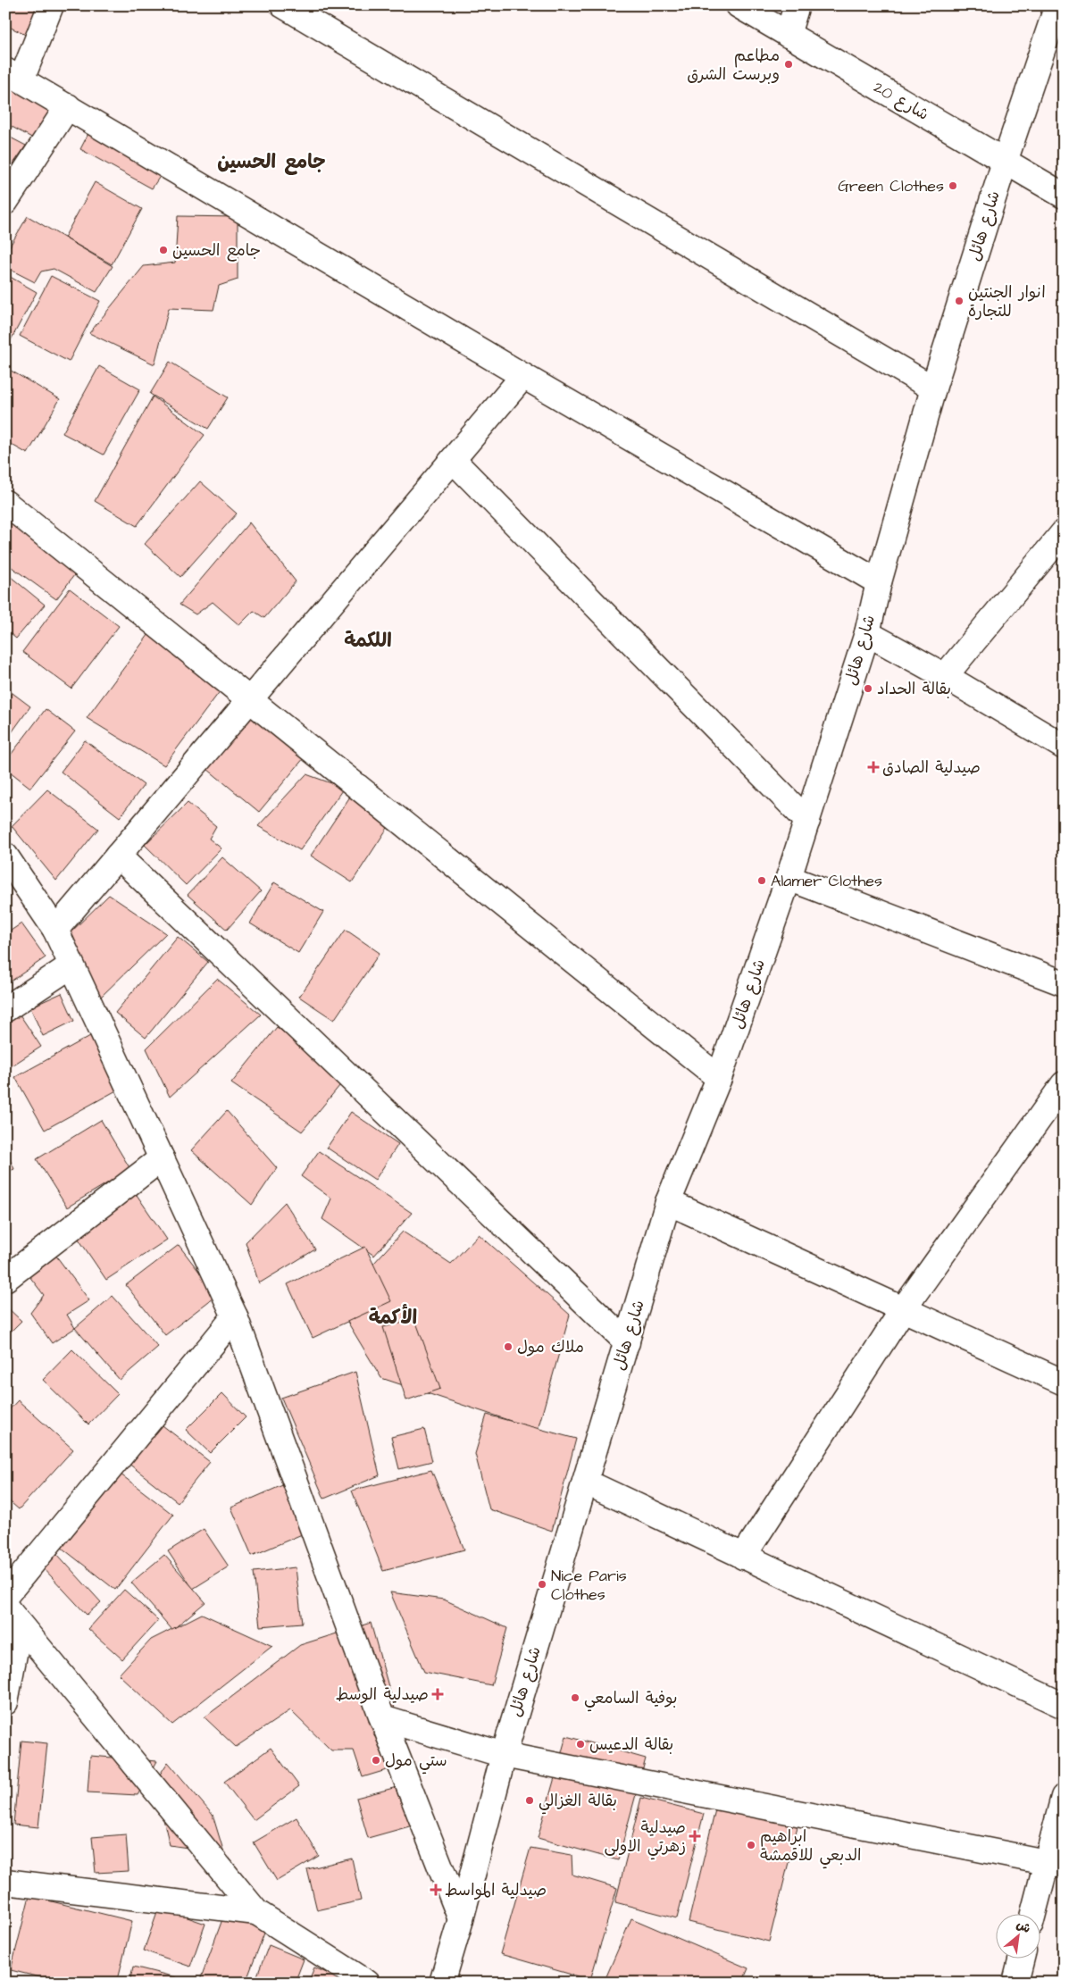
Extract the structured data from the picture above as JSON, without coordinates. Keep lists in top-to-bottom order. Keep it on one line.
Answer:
{"streets":{"street":["شارع 20","شارع هائل"]},"crossings":[["شارع 20","شارع هائل"]],"districts":["جامع الحسين","اللكمة","الأكمة"],"places":{"other":["مطاعم وبرست الشرق","Green Clothes","جامع الحسين","انوار الجنتين للتجارة","بقالة الحداد","Alamer Clothes","ملاك مول","Nice Paris Clothes","بوفية السامعي","بقالة الدعيس","ستي مول","بقالة الغزالي","ابراهيم الدبعي للاقمشة"],"health":["صيدلية الصادق","صيدلية الوسط","صيدلية زهرتي الاولى","صيدلية المواسط"]},"north":"top right"}
